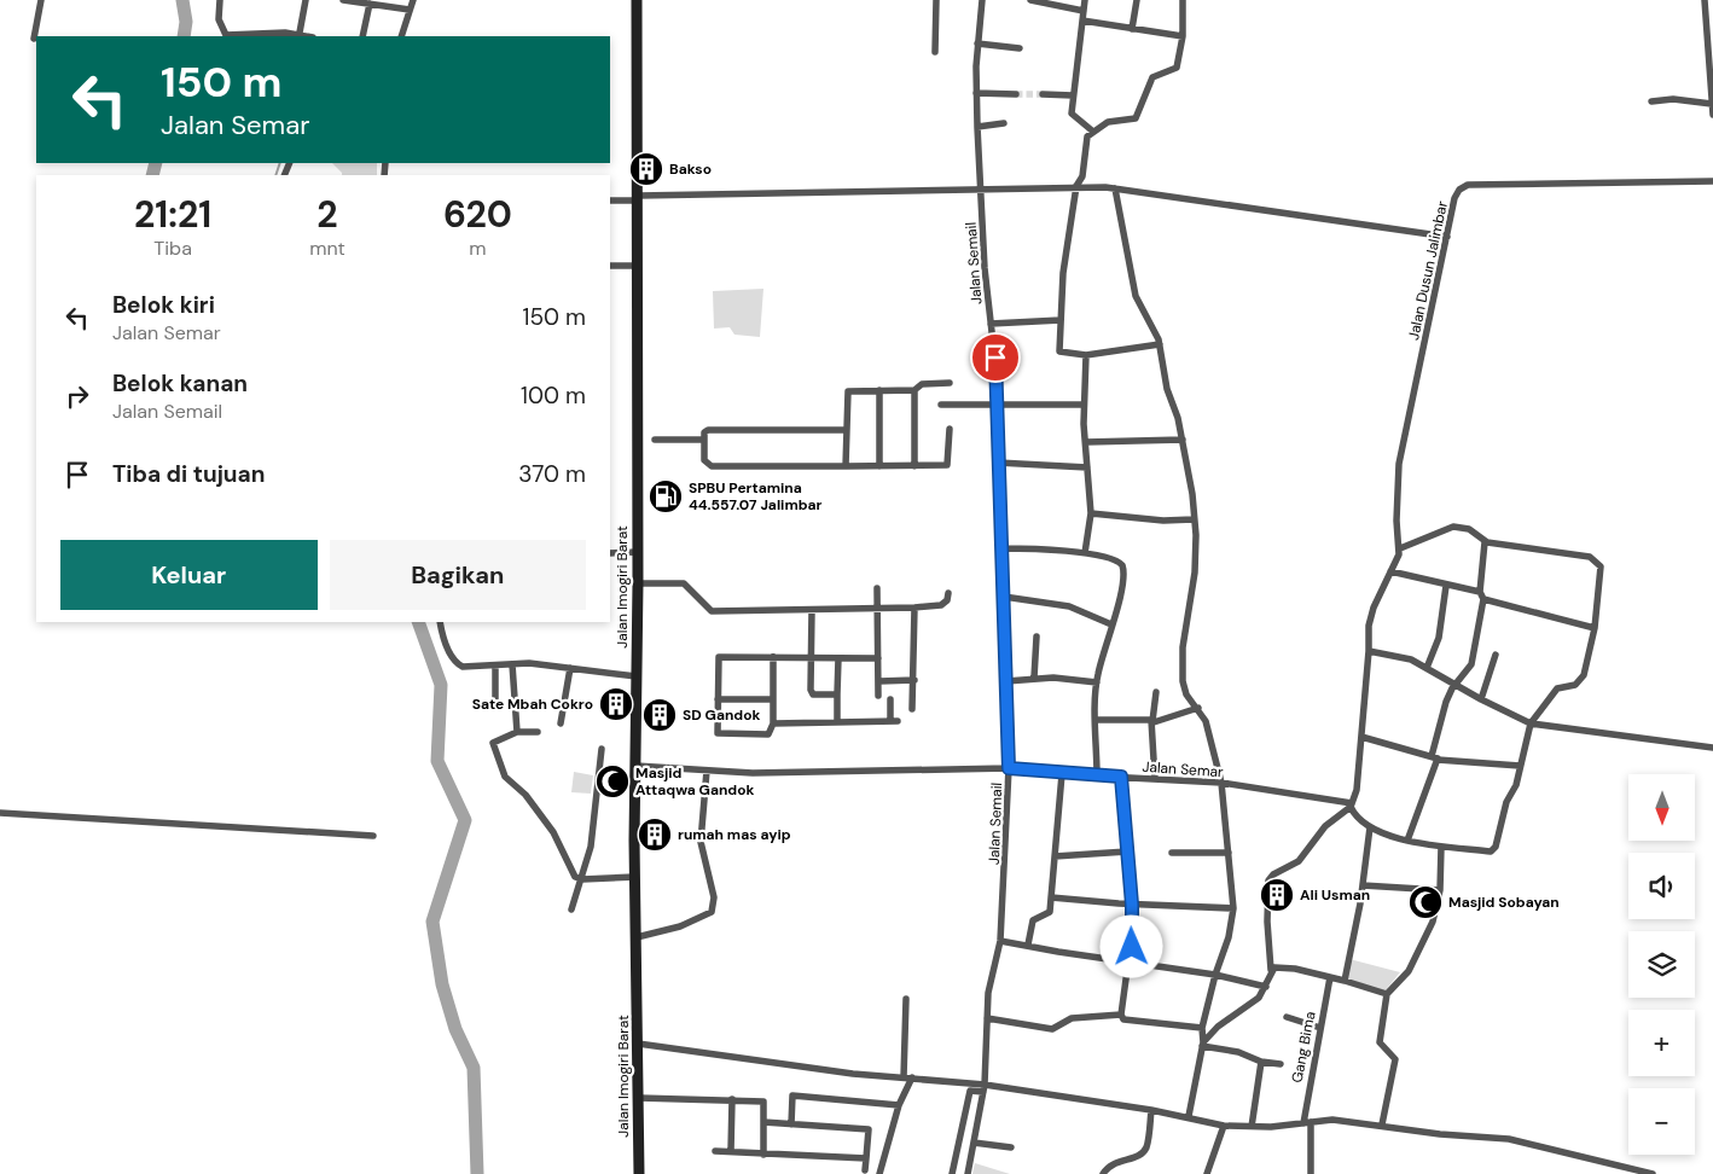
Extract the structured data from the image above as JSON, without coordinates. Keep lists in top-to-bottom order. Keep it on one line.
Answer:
{"streets":{"main road":["Jalan Imogiri Barat"],"street":["Jalan Semail","Jalan Dusun Jalimbar","Jalan Semar","Gang Bima"]},"crossings":[["Jalan Semail","Jalan Semar"],["Jalan Dusun Jalimbar","Jalan Semar"],["Jalan Imogiri Barat","Jalan Semar"]],"places":{"building":["Bakso","Sate Mbah Cokro","SD Gandok","rumah mas ayip","Ali Usman"],"fuel station":["SPBU Pertamina 44.557.07 Jalimbar"],"mosque":["Masjid Attaqwa Gandok","Masjid Sobayan"]},"north":"bottom","page":{"turn":["150 m","Jalan Semar"],"eta":["21:21","Tiba","2","mnt","620","m"],"list":[{"name":"Belok kiri","note":"Jalan Semar","value":"150 m"},{"name":"Belok kanan","note":"Jalan Semail","value":"100 m"},{"name":"Tiba di tujuan","value":"370 m"}],"buttons":["Keluar","Bagikan"],"map_buttons":["+","−"]}}
